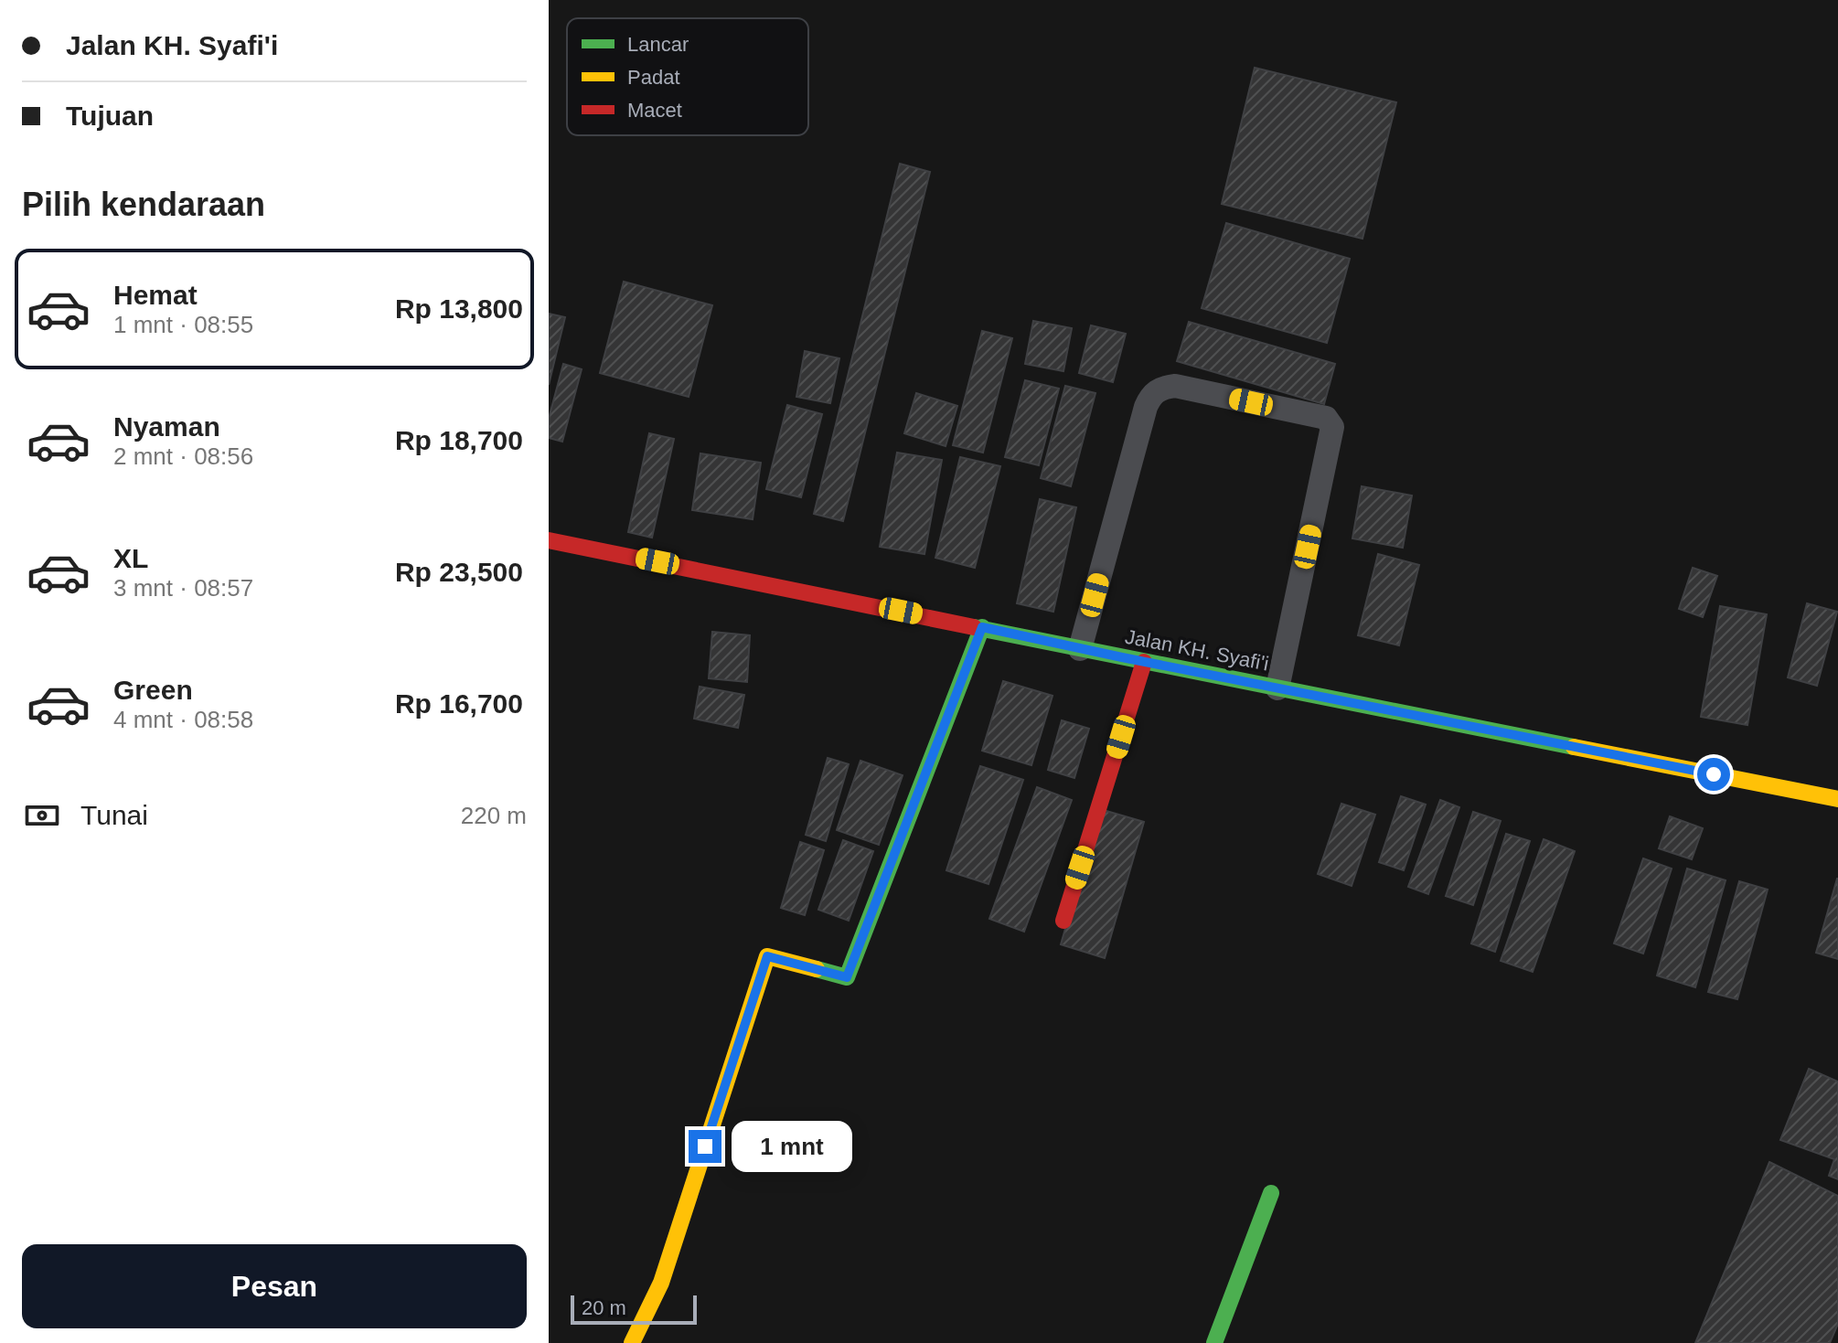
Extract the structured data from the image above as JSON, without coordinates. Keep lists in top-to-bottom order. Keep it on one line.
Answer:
{"streets":{"main road":["Jalan KH. Syafi'i"]},"legend":["Lancar","Padat","Macet"],"scale_bar":"20 m","page":{"banner":["Jalan KH. Syafi'i","Tujuan"],"heading":"Pilih kendaraan","list":[{"name":"Hemat","note":"1 mnt · 08:55","value":"Rp 13,800"},{"name":"Nyaman","note":"2 mnt · 08:56","value":"Rp 18,700"},{"name":"XL","note":"3 mnt · 08:57","value":"Rp 23,500"},{"name":"Green","note":"4 mnt · 08:58","value":"Rp 16,700"}],"pay":["Tunai","220 m"],"bubble":"1 mnt","buttons":"Pesan","scale":"20 m"}}
